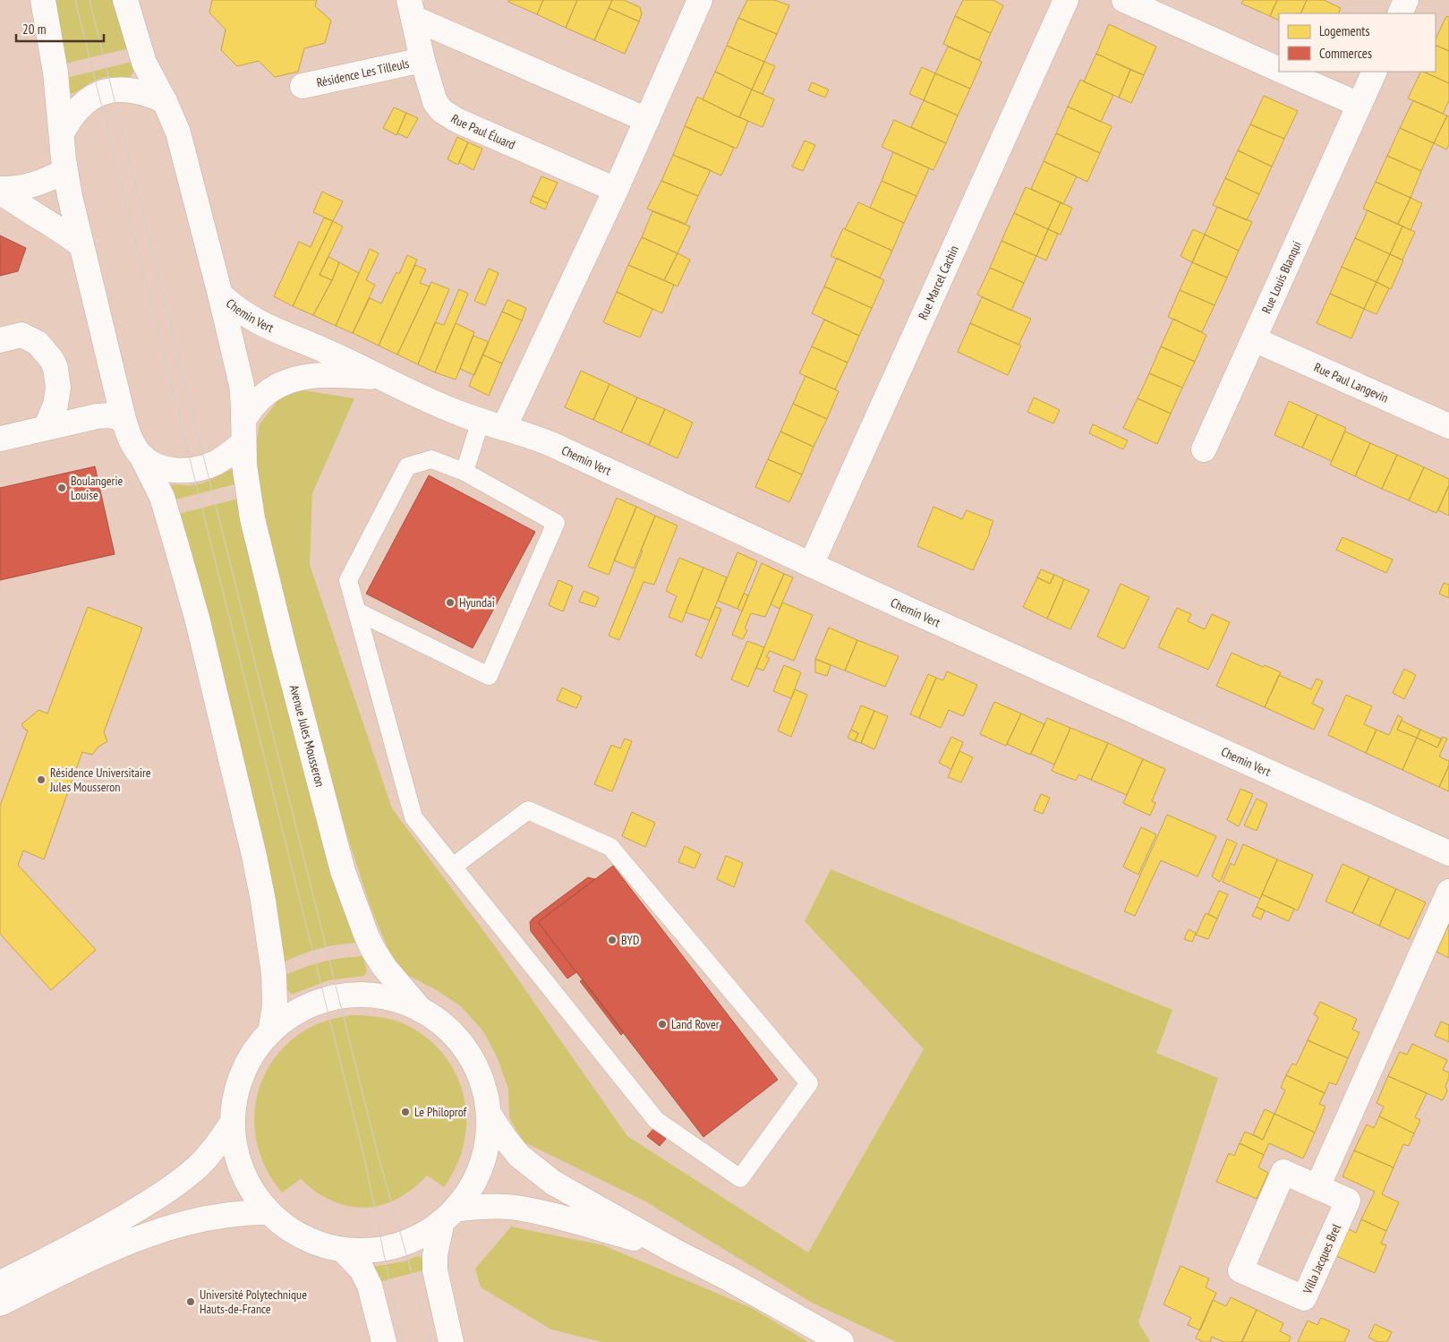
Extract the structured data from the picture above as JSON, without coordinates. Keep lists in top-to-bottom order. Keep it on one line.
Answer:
{"streets":{"street":["Résidence Les Tilleuls","Rue Paul Éluard","Rue Louis Blanqui","Rue Marcel Cachin","Chemin Vert","Rue Paul Langevin","Avenue Jules Mousseron","Villa Jacques Brel"]},"crossings":[["Résidence Les Tilleuls","Rue Paul Éluard"],["Rue Louis Blanqui","Rue Paul Langevin"],["Rue Marcel Cachin","Chemin Vert"],["Chemin Vert","Avenue Jules Mousseron"]],"places":["Boulangerie Louise","Hyundai","Résidence Universitaire Jules Mousseron","BYD","Land Rover","Le Philoprof","Université Polytechnique Hauts-de-France"],"legend":["Logements","Commerces"],"scale_bar":"20 m"}
